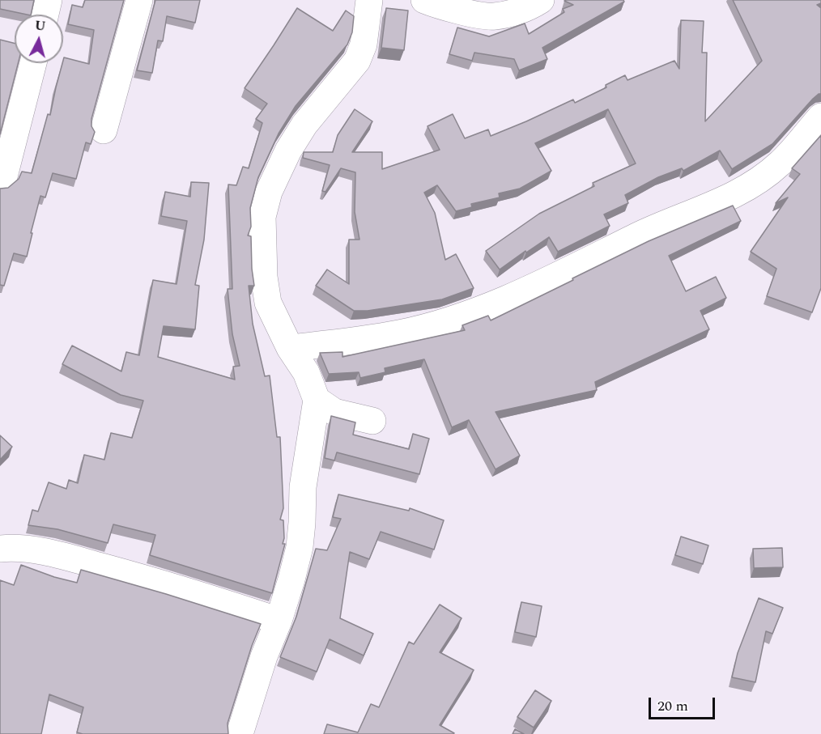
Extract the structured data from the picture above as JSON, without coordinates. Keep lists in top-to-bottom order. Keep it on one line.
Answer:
{"scale_bar":"20 m","north":"top"}
